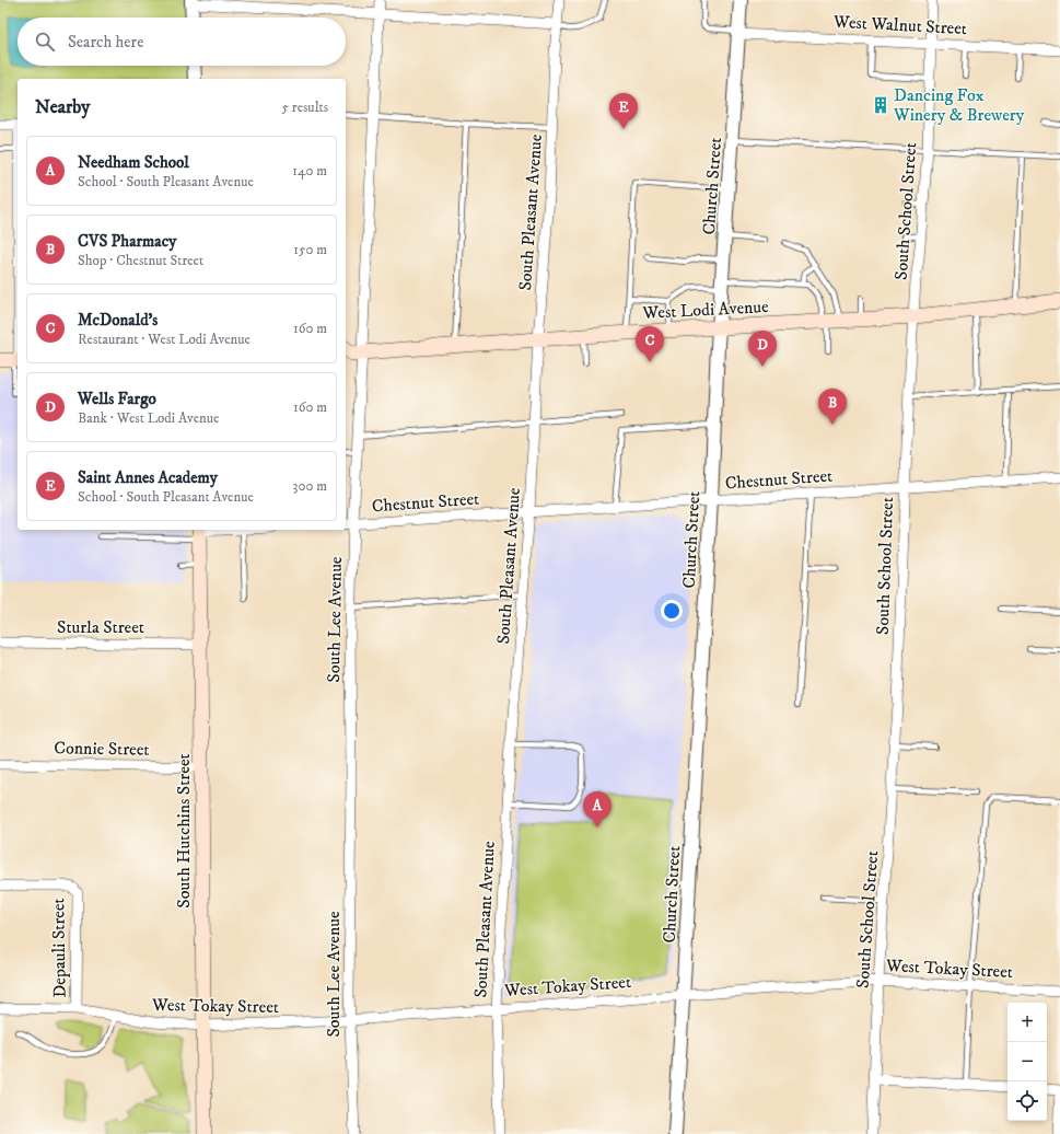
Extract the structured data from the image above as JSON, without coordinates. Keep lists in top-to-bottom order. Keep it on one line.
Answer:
{"streets":{"main road":["West Lodi Avenue","South Hutchins Street"],"street":["West Walnut Street","Church Street","South School Street","South Pleasant Avenue","Chestnut Street","South Lee Avenue","Sturla Street","Connie Street","Depauli Street","West Tokay Street"]},"crossings":[["West Walnut Street","Church Street"],["West Walnut Street","South School Street"],["Church Street","West Lodi Avenue"],["Church Street","Chestnut Street"],["Church Street","West Tokay Street"],["South School Street","West Lodi Avenue"],["South School Street","Chestnut Street"],["South School Street","West Tokay Street"],["South Pleasant Avenue","West Lodi Avenue"],["South Pleasant Avenue","Chestnut Street"],["South Pleasant Avenue","West Tokay Street"],["West Lodi Avenue","South Lee Avenue"],["Chestnut Street","South Lee Avenue"],["South Lee Avenue","West Tokay Street"],["Sturla Street","South Hutchins Street"],["Connie Street","South Hutchins Street"],["South Hutchins Street","West Tokay Street"],["Depauli Street","West Tokay Street"]],"places":{"building":["Dancing Fox Winery & Brewery"]},"page":{"search":"Search here","heading":["Nearby","5 results"],"pins":["E","C","D","B","A"],"list":[{"mark":"A","name":"Needham School","note":"School · South Pleasant Avenue","value":"140 m"},{"mark":"B","name":"CVS Pharmacy","note":"Shop · Chestnut Street","value":"150 m"},{"mark":"C","name":"McDonald's","note":"Restaurant · West Lodi Avenue","value":"160 m"},{"mark":"D","name":"Wells Fargo","note":"Bank · West Lodi Avenue","value":"160 m"},{"mark":"E","name":"Saint Annes Academy","note":"School · South Pleasant Avenue","value":"300 m"}],"map_buttons":["+","−"]}}
